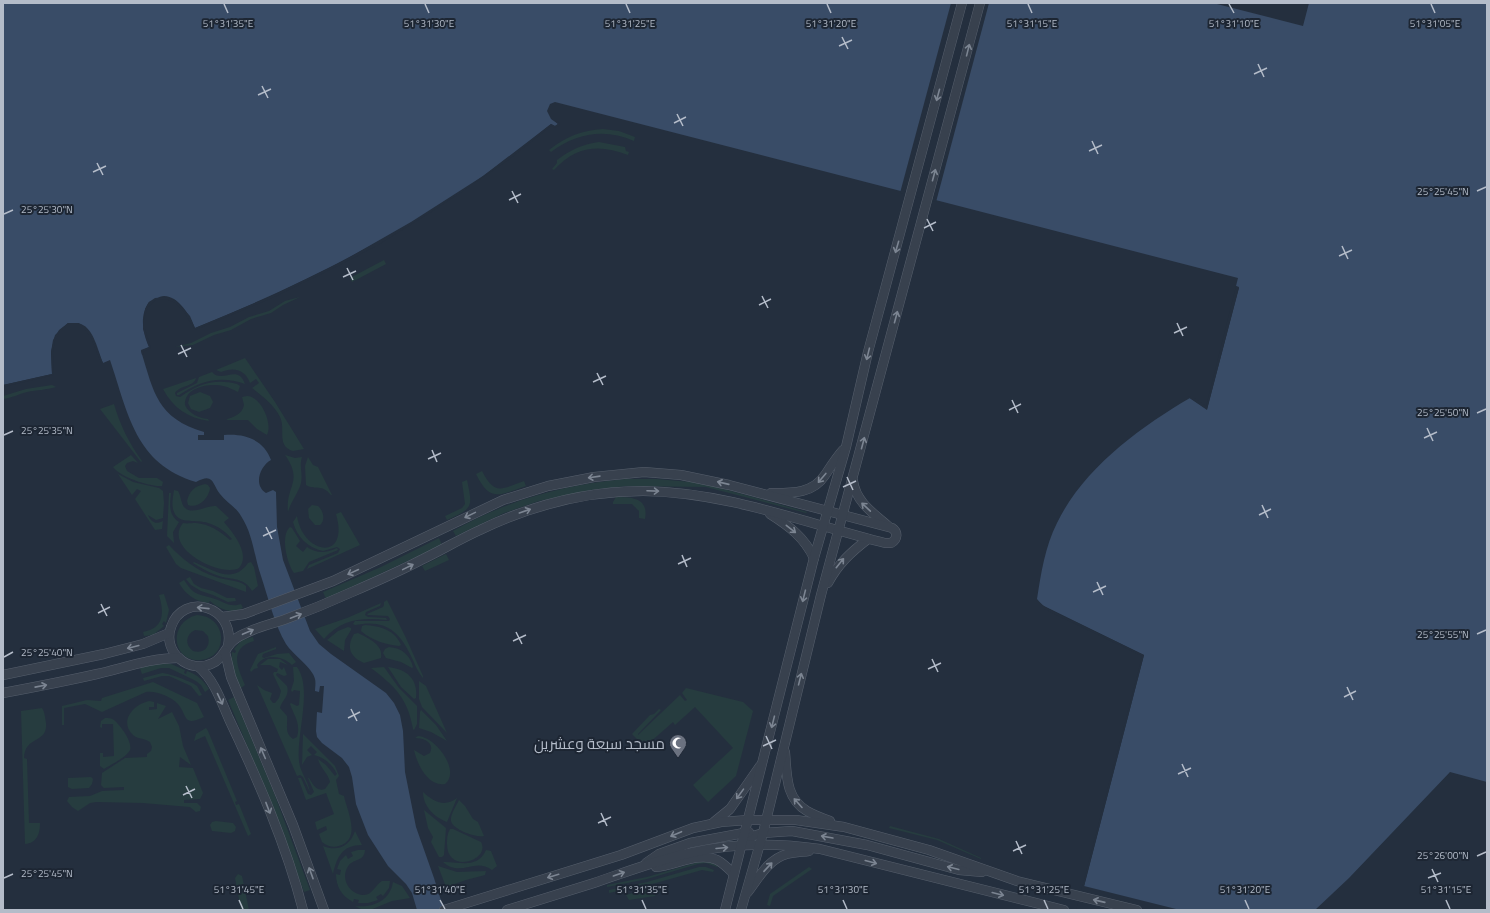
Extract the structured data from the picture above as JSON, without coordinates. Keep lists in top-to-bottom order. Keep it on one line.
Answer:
{"places":{"mosque":["مسجد سبعة وعشرين"]},"coordinates":["51°31'35\"E","51°31'30\"E","51°31'25\"E","51°31'20\"E","51°31'15\"E","51°31'10\"E","51°31'05\"E","25°25'45\"N","25°25'30\"N","25°25'50\"N","25°25'35\"N","25°25'55\"N","25°25'40\"N","25°26'00\"N","51°31'45\"E","51°31'40\"E"]}
